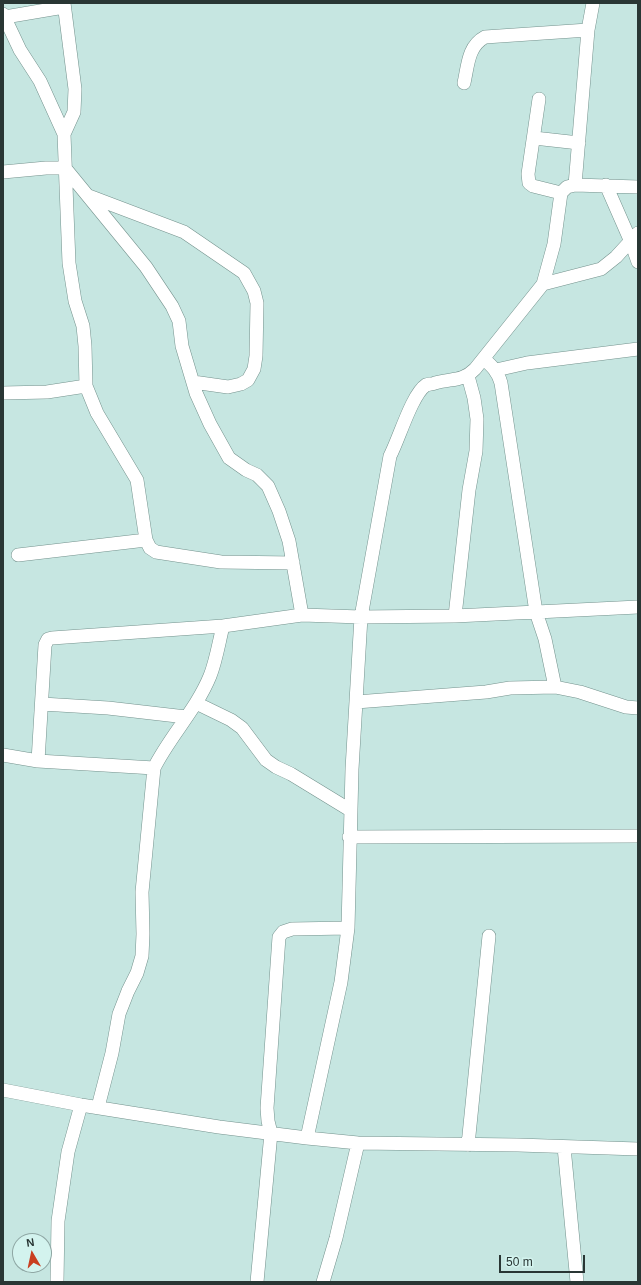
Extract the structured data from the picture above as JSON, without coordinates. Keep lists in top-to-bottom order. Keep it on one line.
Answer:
{"scale_bar":"50 m","north":"top"}
